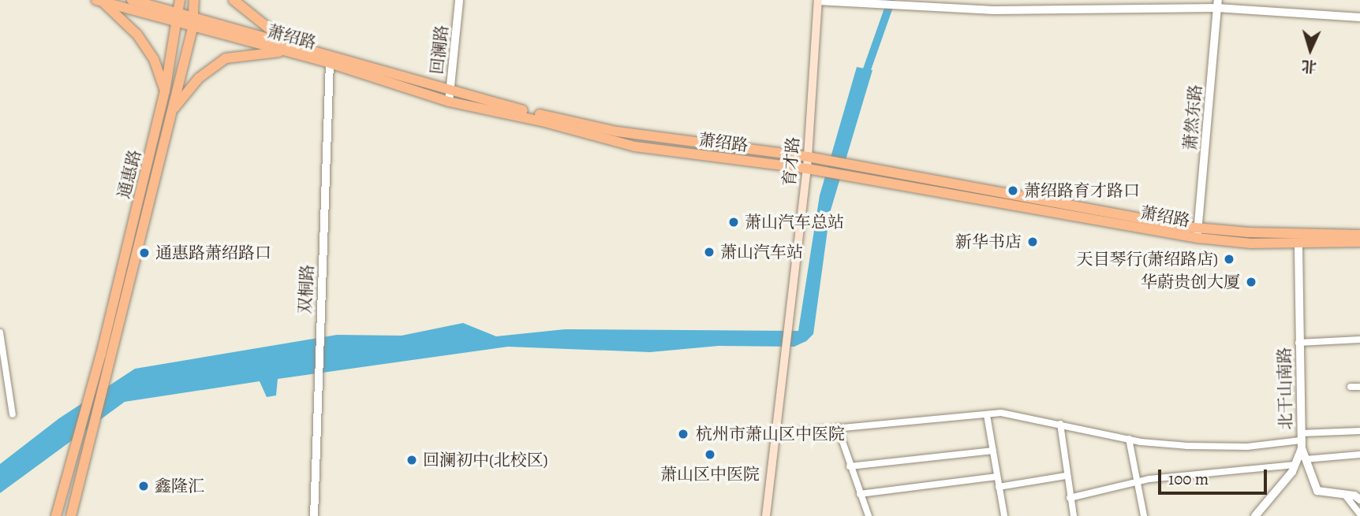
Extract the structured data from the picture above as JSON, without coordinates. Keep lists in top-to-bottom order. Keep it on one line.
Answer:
{"streets":{"main road":["萧绍路","育才路","通惠路"],"street":["回澜路","萧然东路","双桐路","北干山南路"]},"crossings":[["萧绍路","回澜路"],["萧绍路","萧然东路"],["萧绍路","育才路"],["萧绍路","通惠路"],["萧绍路","双桐路"],["萧绍路","北干山南路"]],"places":["萧绍路育才路口","萧山汽车总站","新华书店","萧山汽车站","通惠路萧绍路口","天目琴行(萧绍路店)","华蔚贵创大厦","杭州市萧山区中医院","萧山区中医院","回澜初中(北校区)","鑫隆汇"],"scale_bar":"100 m","north":"bottom"}
